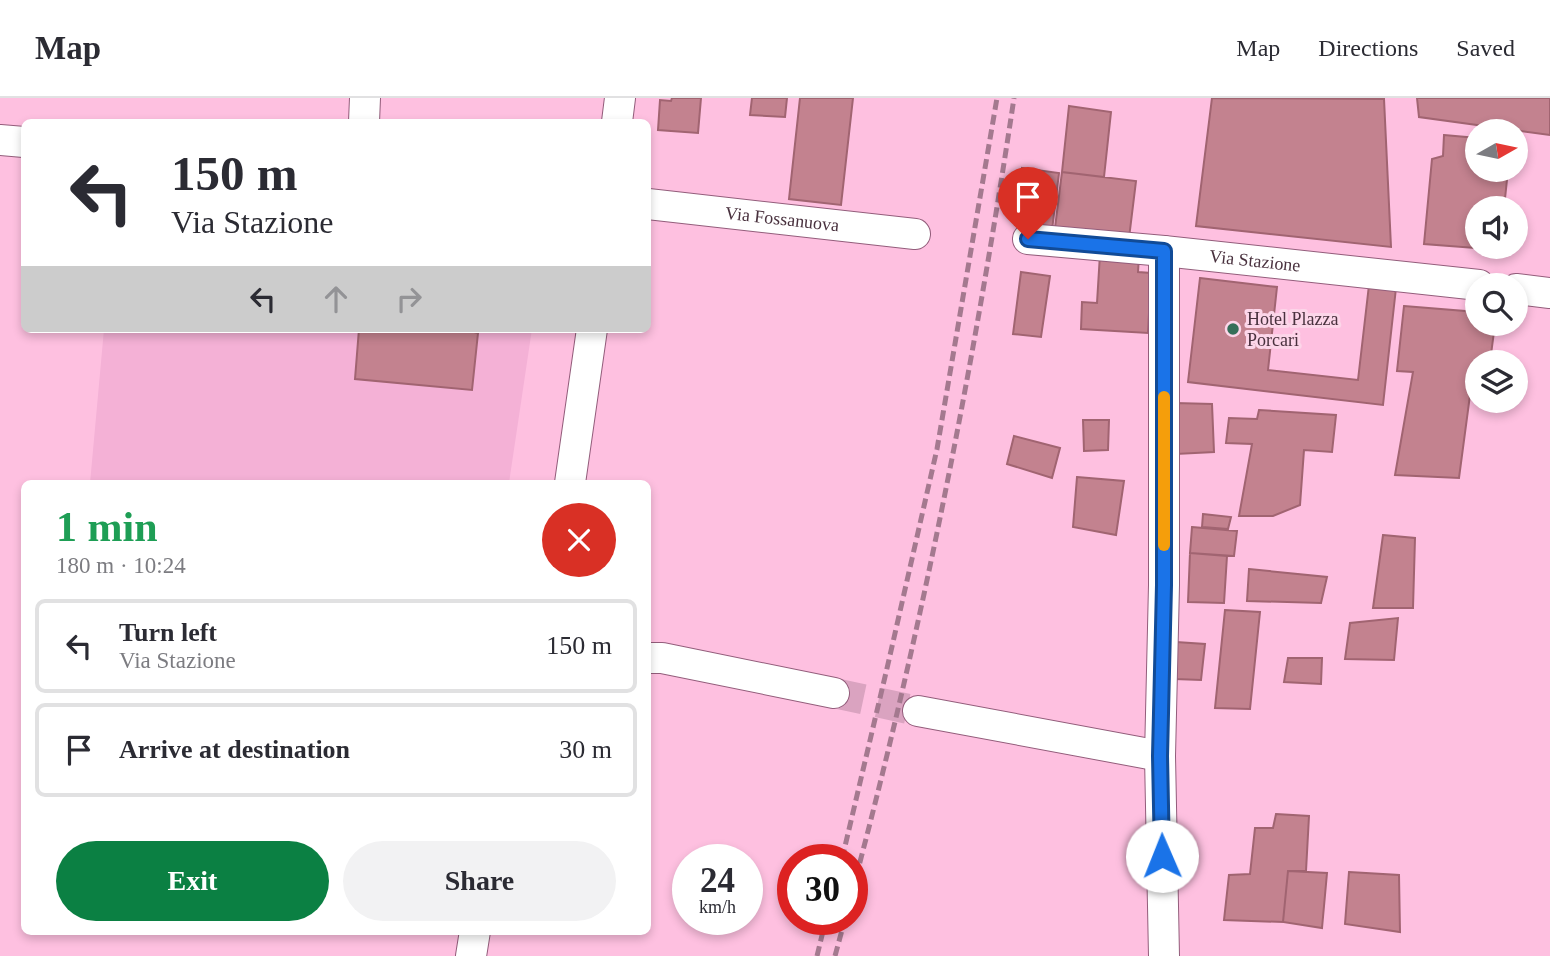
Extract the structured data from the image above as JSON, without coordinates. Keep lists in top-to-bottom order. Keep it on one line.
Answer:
{"streets":{"street":["Via Fossanuova","Via Stazione"]},"places":["Hotel Plazza Porcari"],"north":"right","page":{"header":"Map","nav":["Map","Directions","Saved"],"turn":["150 m","Via Stazione"],"heading":["1 min","180 m · 10:24"],"list":[{"name":"Turn left","note":"Via Stazione","value":"150 m"},{"name":"Arrive at destination","value":"30 m"}],"buttons":["Exit","Share"],"speed":"24 km/h","limit":"30"}}
